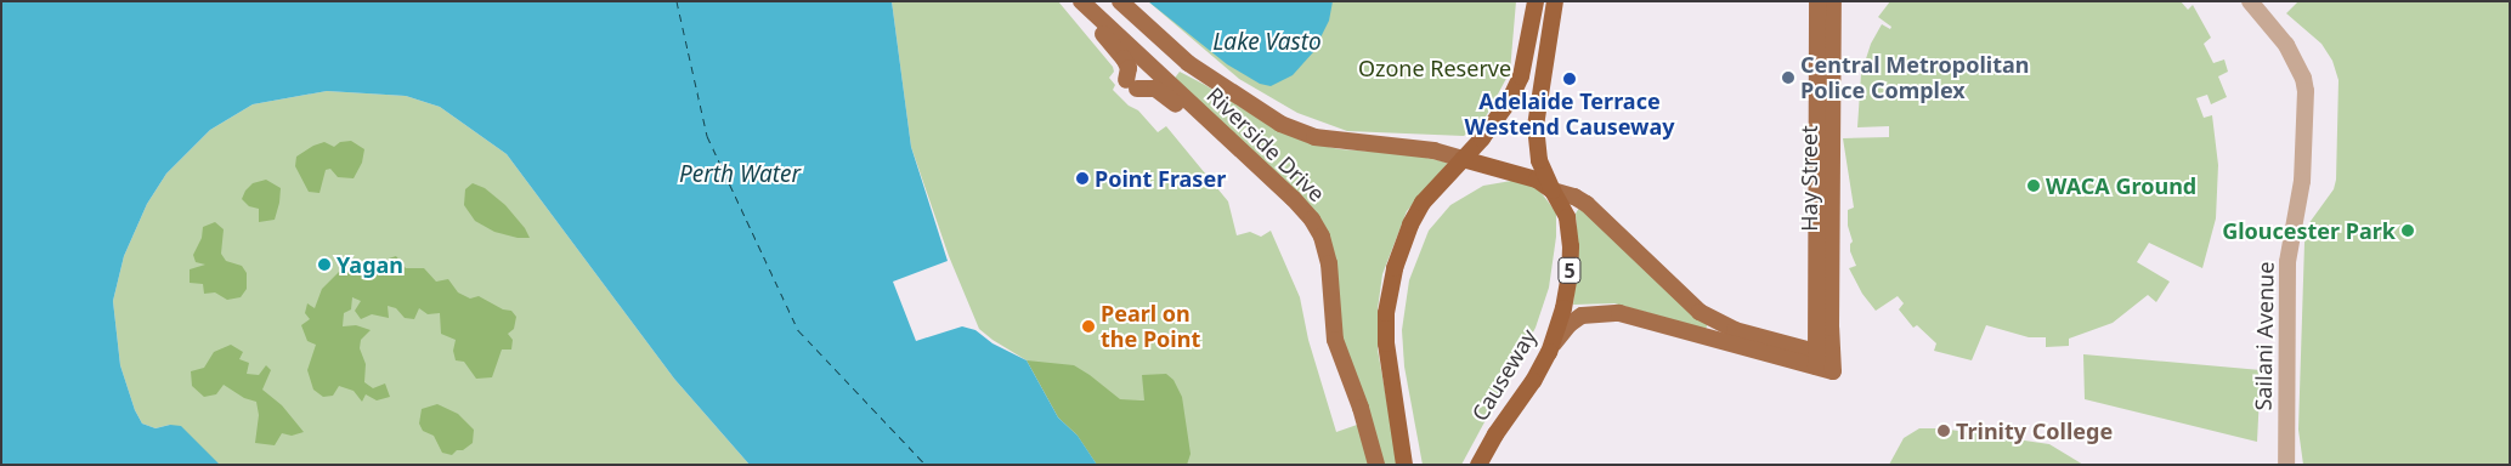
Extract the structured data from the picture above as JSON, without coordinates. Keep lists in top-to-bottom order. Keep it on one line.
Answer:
{"streets":{"highway":["5","Causeway"],"main road":["Riverside Drive","Hay Street"],"street":["Sailani Avenue"]},"water":["Lake Vasto","Perth Water"],"parks":["Ozone Reserve"],"places":["Central Metropolitan Police Complex","Adelaide Terrace Westend Causeway","Point Fraser","WACA Ground","Gloucester Park","Yagan","Pearl on the Point","Trinity College"]}
